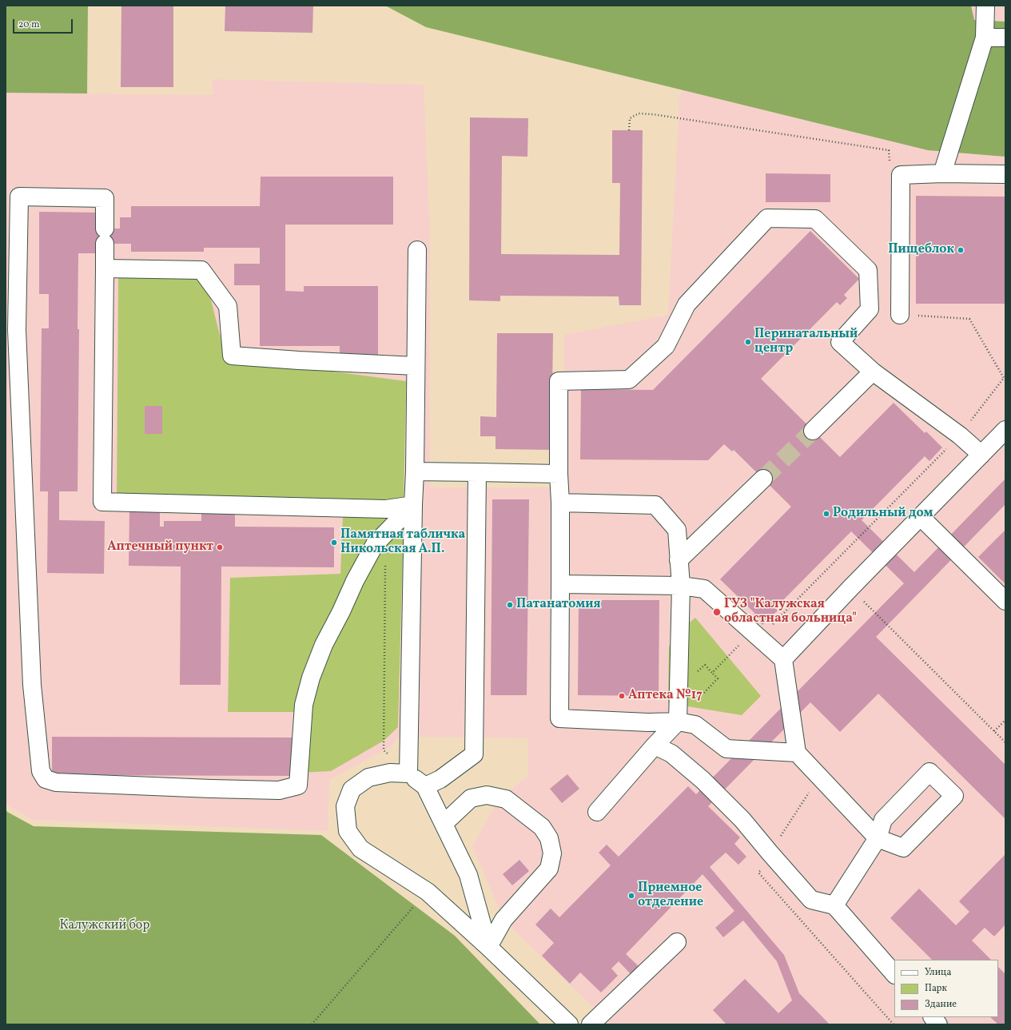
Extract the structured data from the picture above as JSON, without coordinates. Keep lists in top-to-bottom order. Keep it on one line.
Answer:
{"parks":["Калужский бор"],"places":["Пищеблок","Перинатальный центр","Родильный дом","Памятная табличка Никольская А.П.","Аптечный пункт","Патанатомия","ГУЗ \"Калужская областная больница\"","Аптека №17","Приемное отделение"],"legend":["Улица","Парк","Здание"],"scale_bar":"20 m"}
